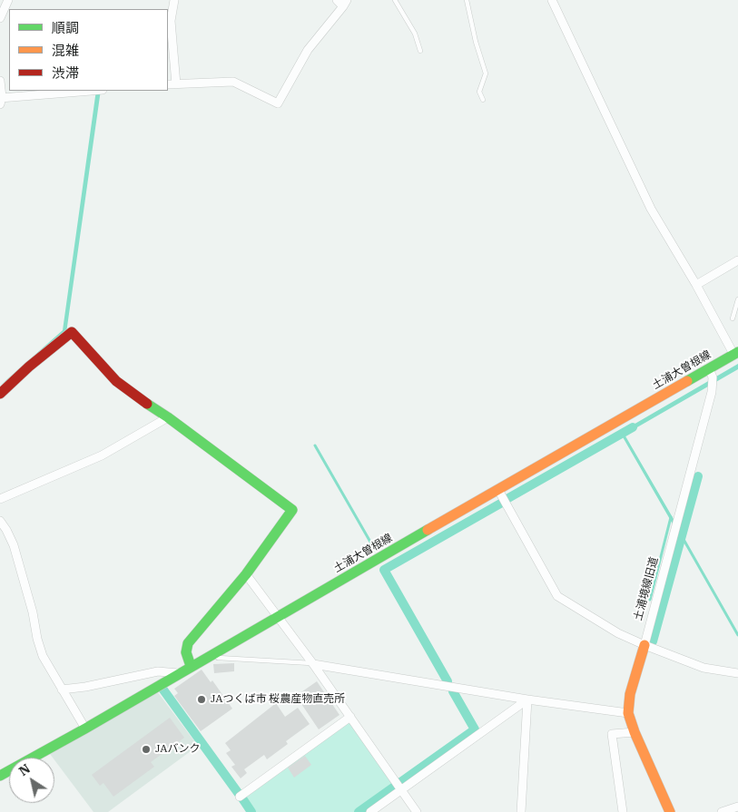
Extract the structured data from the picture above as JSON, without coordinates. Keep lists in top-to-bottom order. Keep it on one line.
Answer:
{"streets":{"main road":["土浦大曽根線","土浦境線旧道"]},"crossings":[["土浦大曽根線","土浦境線旧道"]],"places":["JAつくば市 桜農産物直売所","JAバンク"],"legend":["順調","混雑","渋滞"],"north":"top left"}
